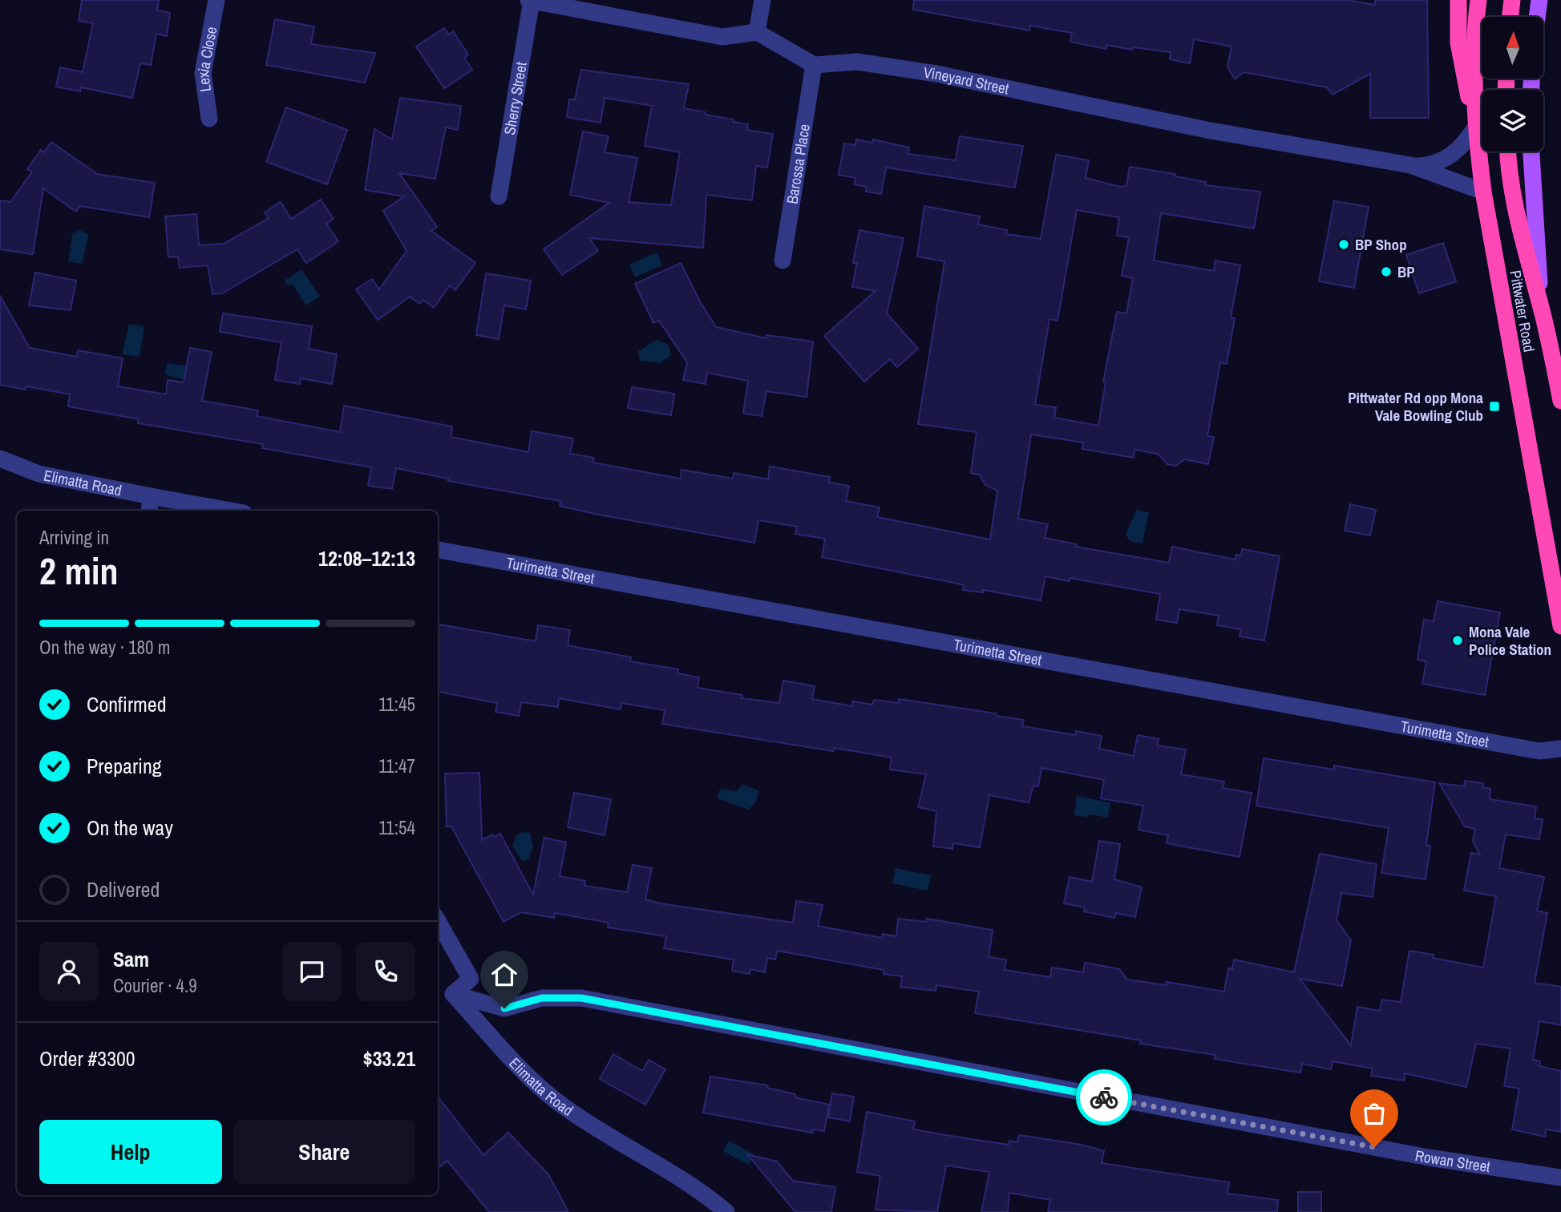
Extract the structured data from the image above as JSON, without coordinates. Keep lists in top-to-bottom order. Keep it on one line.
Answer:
{"streets":{"highway":["Pittwater Road"],"street":["Lexia Close","Vineyard Street","Sherry Street","Barossa Place","Elimatta Road","Turimetta Street","Rowan Street"]},"crossings":[["Vineyard Street","Barossa Place"],["Vineyard Street","Pittwater Road"],["Elimatta Road","Rowan Street"]],"places":{"other":["BP Shop","BP","Mona Vale Police Station"],"transit":["Pittwater Rd opp Mona Vale Bowling Club"]},"north":"top","page":{"heading":["2 min","Arriving in","12:08–12:13"],"panel":["Sam","Courier · 4.9","Order #3300","$33.21"],"bar":"On the way · 180 m","list":[["Confirmed","11:45"],["Preparing","11:47"],["On the way","11:54"],"Delivered"],"buttons":["Help","Share"]}}
